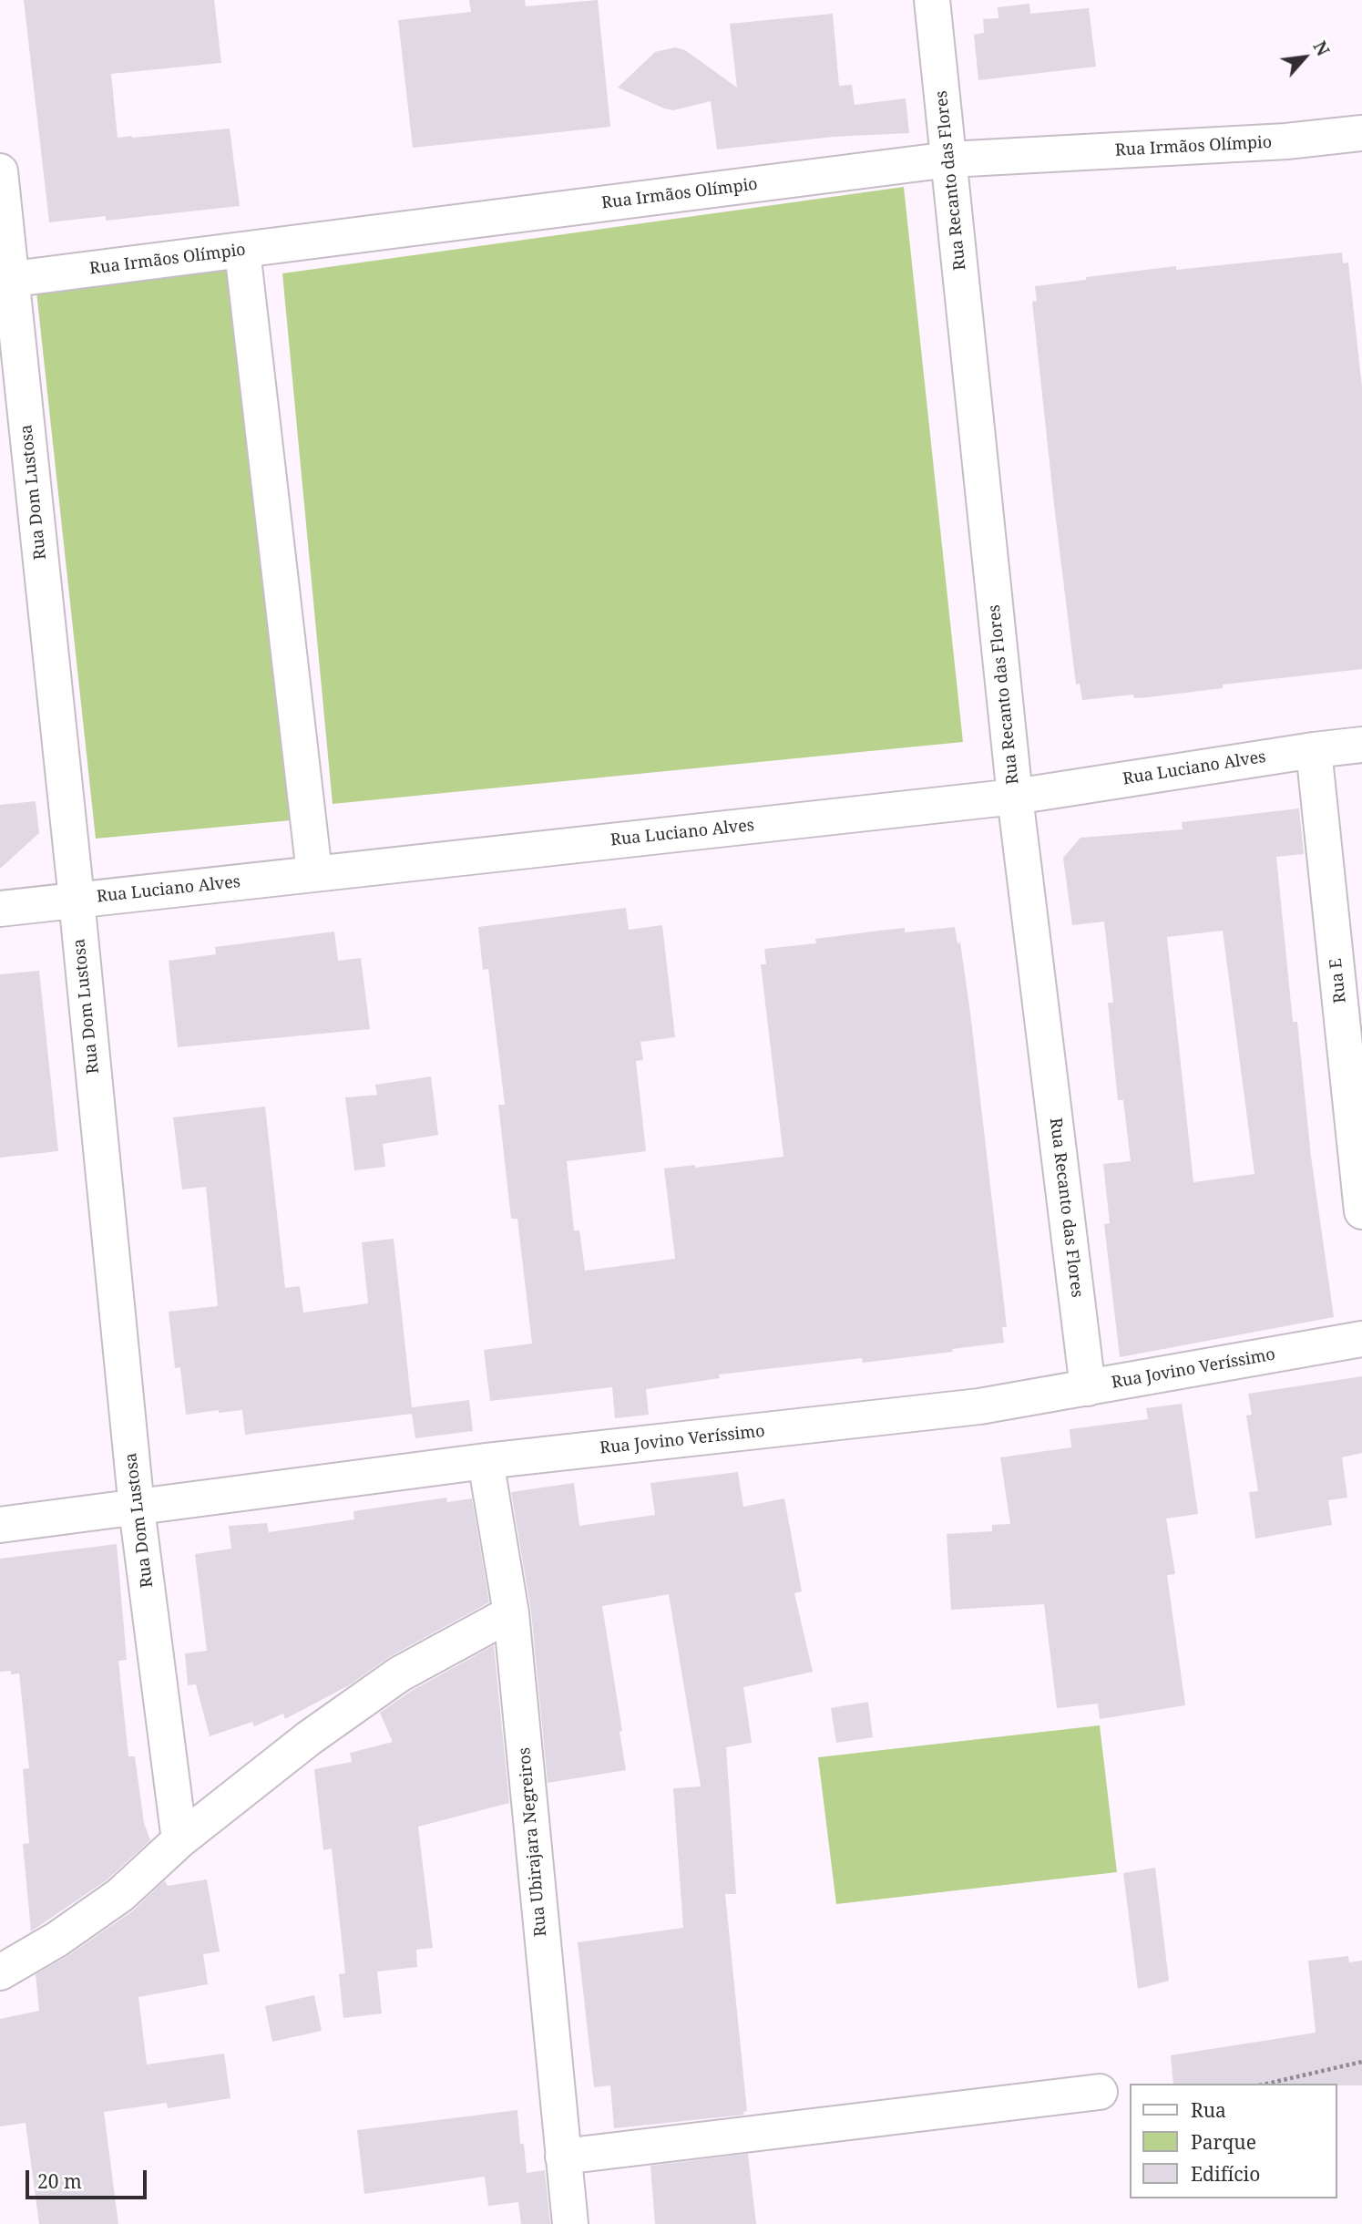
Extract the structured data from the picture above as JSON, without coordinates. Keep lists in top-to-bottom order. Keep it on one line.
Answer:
{"streets":{"street":["Rua Irmãos Olímpio","Rua Recanto das Flores","Rua Dom Lustosa","Rua Luciano Alves","Rua E","Rua Jovino Veríssimo","Rua Ubirajara Negreiros"]},"crossings":[["Rua Irmãos Olímpio","Rua Recanto das Flores"],["Rua Irmãos Olímpio","Rua Dom Lustosa"],["Rua Recanto das Flores","Rua Luciano Alves"],["Rua Recanto das Flores","Rua Jovino Veríssimo"],["Rua Dom Lustosa","Rua Luciano Alves"],["Rua Dom Lustosa","Rua Jovino Veríssimo"],["Rua Luciano Alves","Rua E"],["Rua Jovino Veríssimo","Rua Ubirajara Negreiros"]],"legend":["Rua","Parque","Edifício"],"scale_bar":"20 m","north":"top right"}
